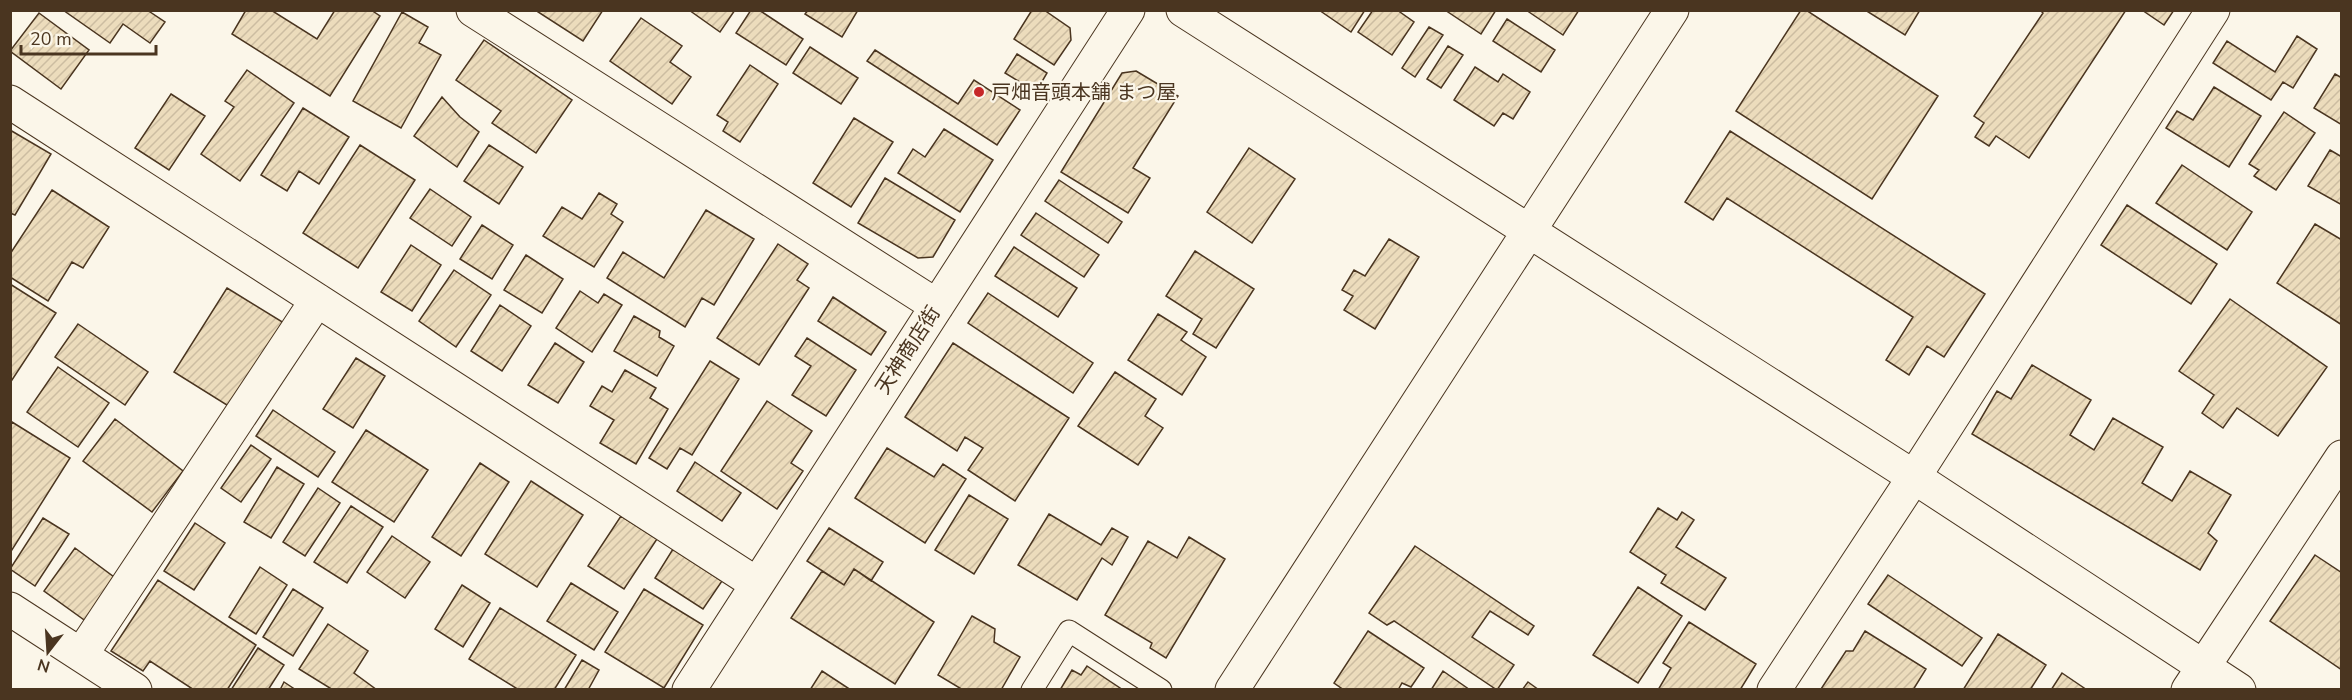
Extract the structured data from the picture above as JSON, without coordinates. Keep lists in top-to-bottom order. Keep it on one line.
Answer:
{"streets":{"street":["天神商店街"]},"places":["戸畑音頭本舗 まつ屋"],"scale_bar":"20 m","north":"bottom"}
